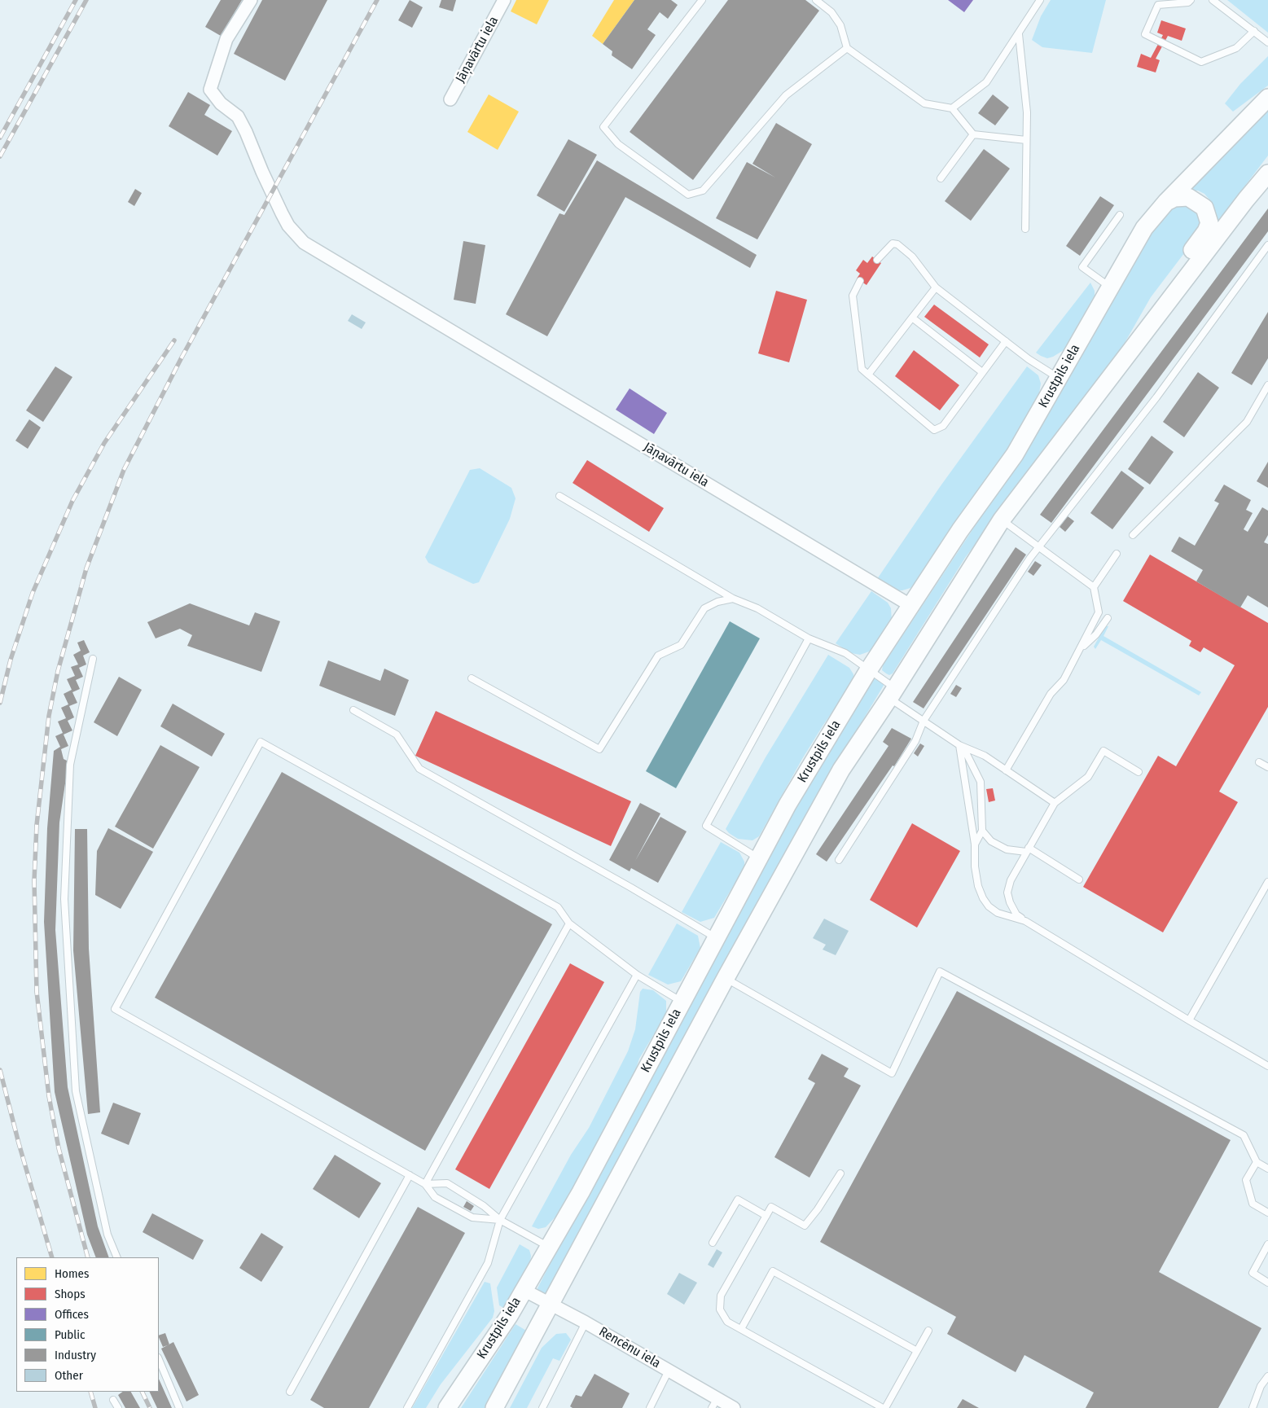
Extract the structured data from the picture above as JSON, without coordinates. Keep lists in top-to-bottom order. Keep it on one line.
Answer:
{"streets":{"main road":["Krustpils iela"],"street":["Jāņavārtu iela","Rencēnu iela"]},"crossings":[["Jāņavārtu iela","Krustpils iela"],["Krustpils iela","Rencēnu iela"]],"legend":["Homes","Shops","Offices","Public","Industry","Other"]}
